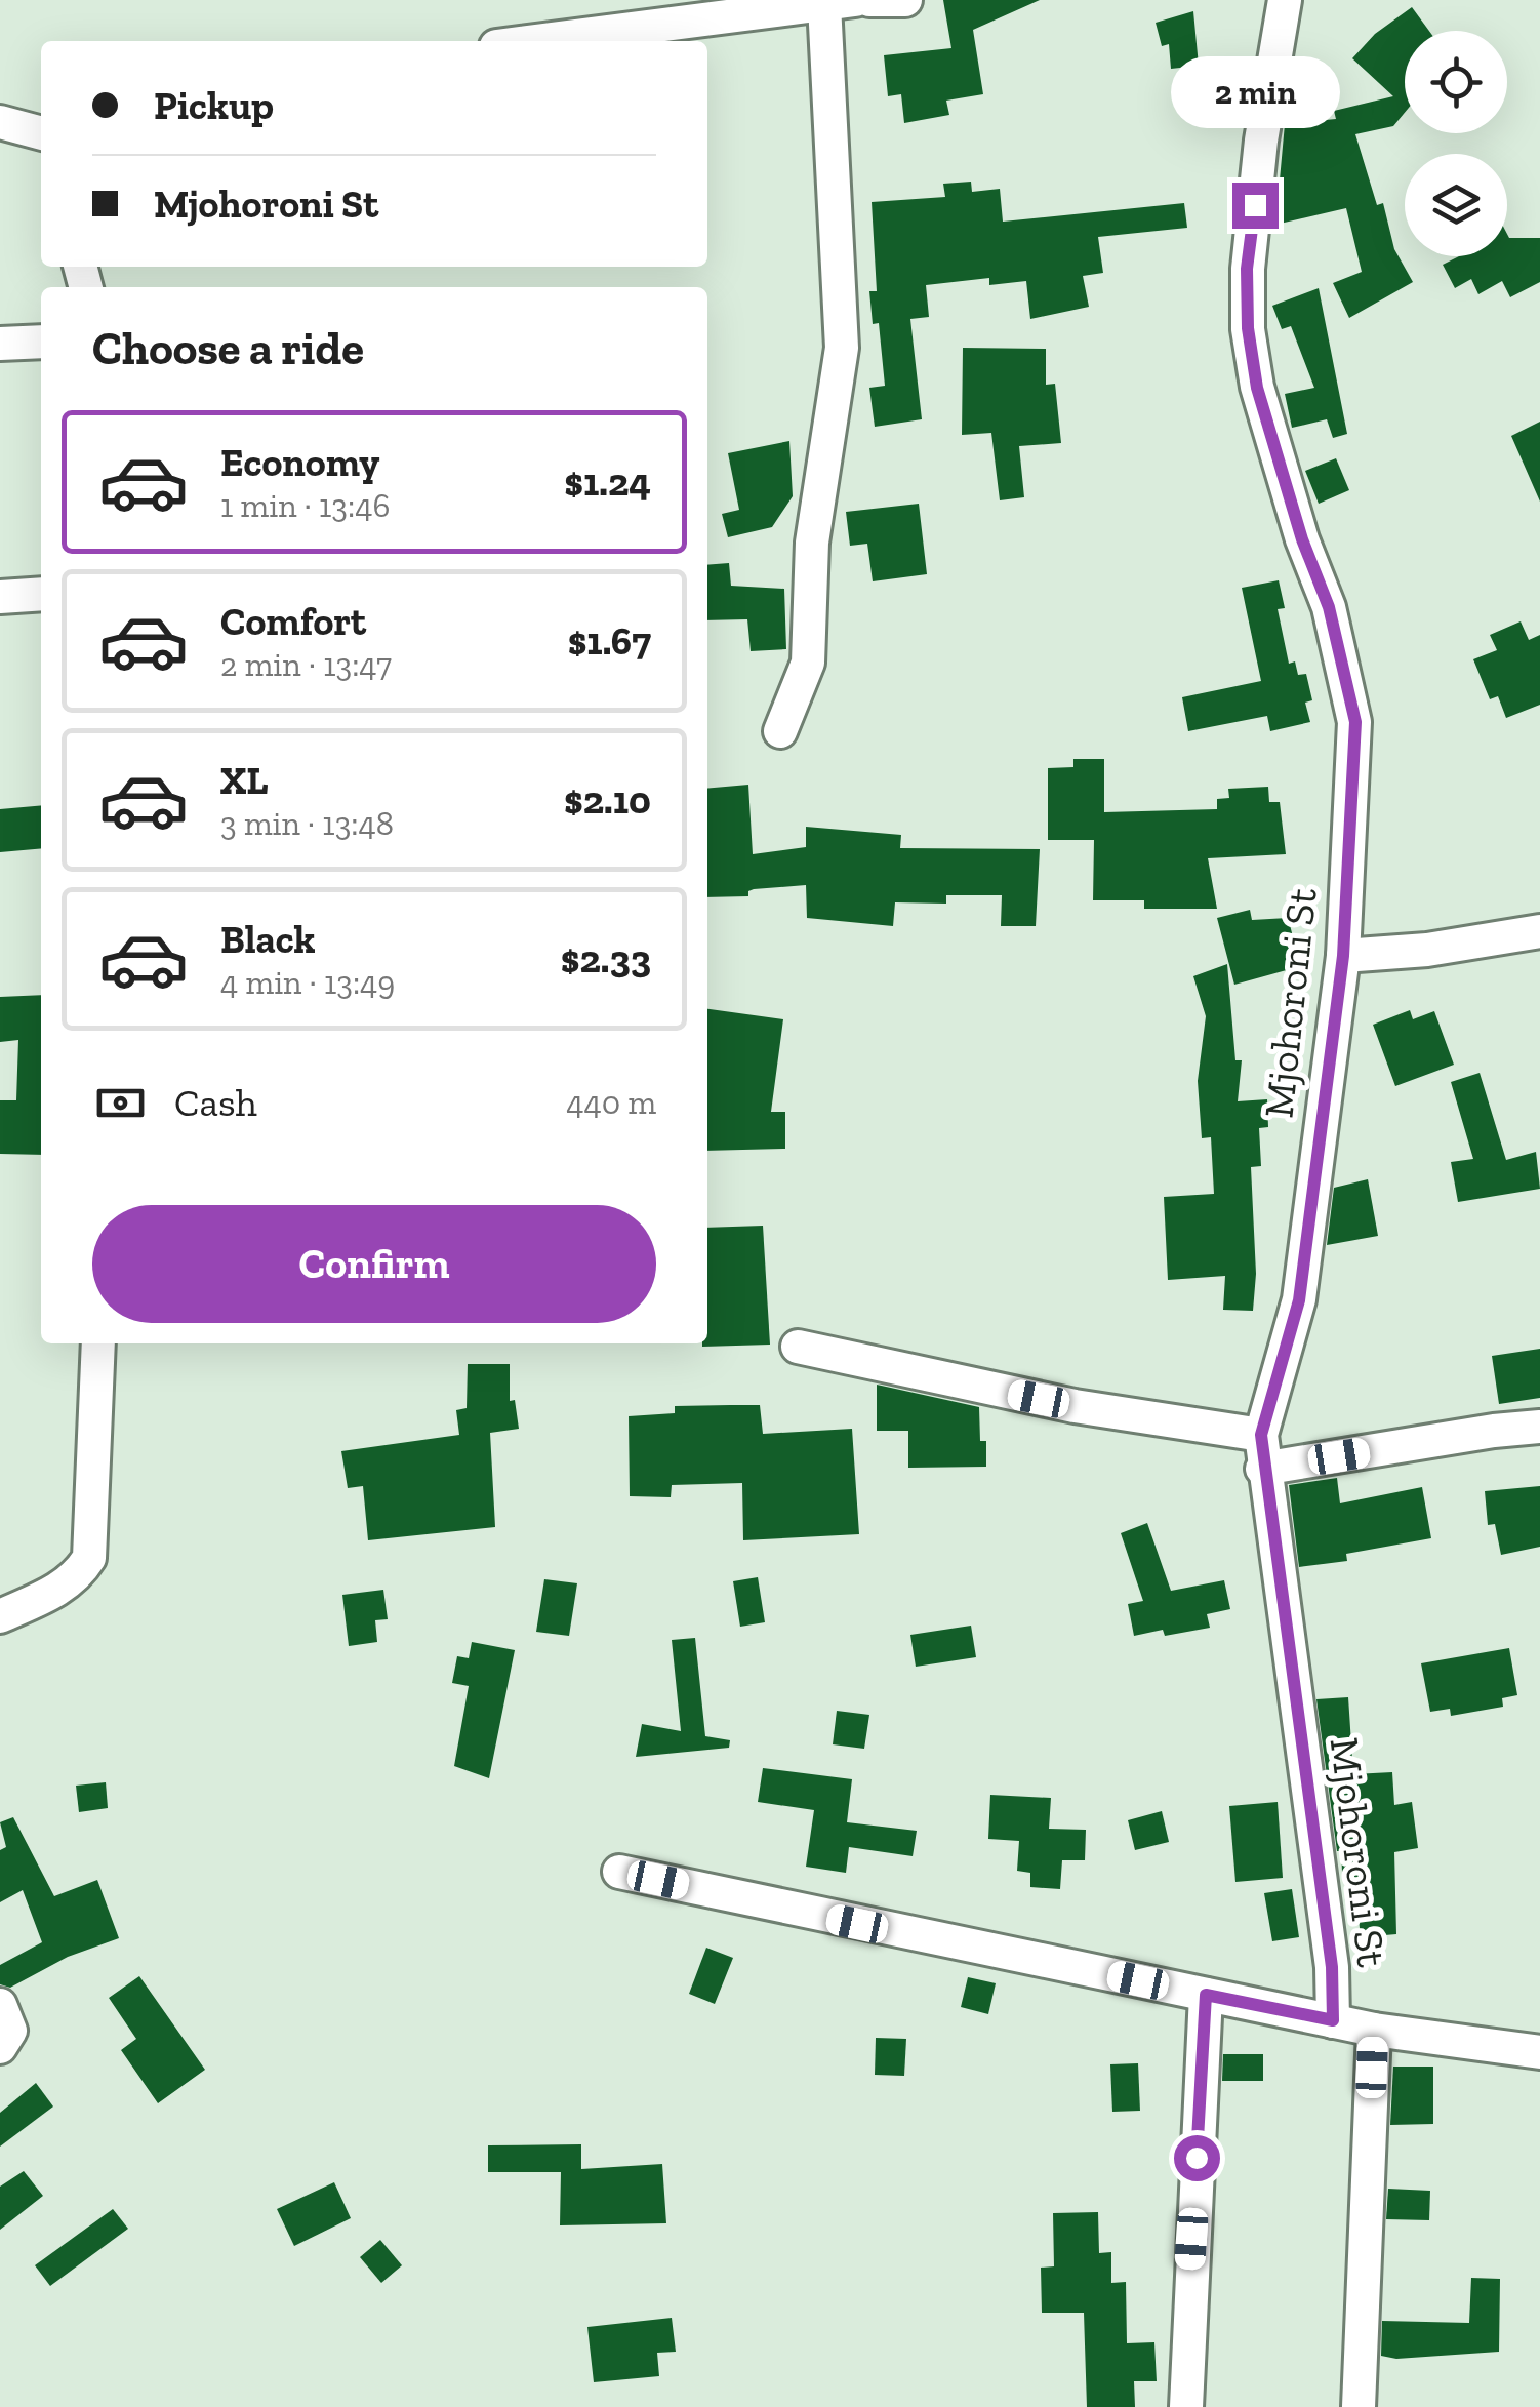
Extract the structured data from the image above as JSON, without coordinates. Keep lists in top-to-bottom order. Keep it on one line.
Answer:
{"streets":{"street":["Mjohoroni St"]},"page":{"banner":["Pickup","Mjohoroni St"],"bubble":"2 min","heading":"Choose a ride","list":[{"name":"Economy","note":"1 min · 13:46","value":"$1.24"},{"name":"Comfort","note":"2 min · 13:47","value":"$1.67"},{"name":"XL","note":"3 min · 13:48","value":"$2.10"},{"name":"Black","note":"4 min · 13:49","value":"$2.33"}],"pay":["Cash","440 m"],"buttons":"Confirm"}}
